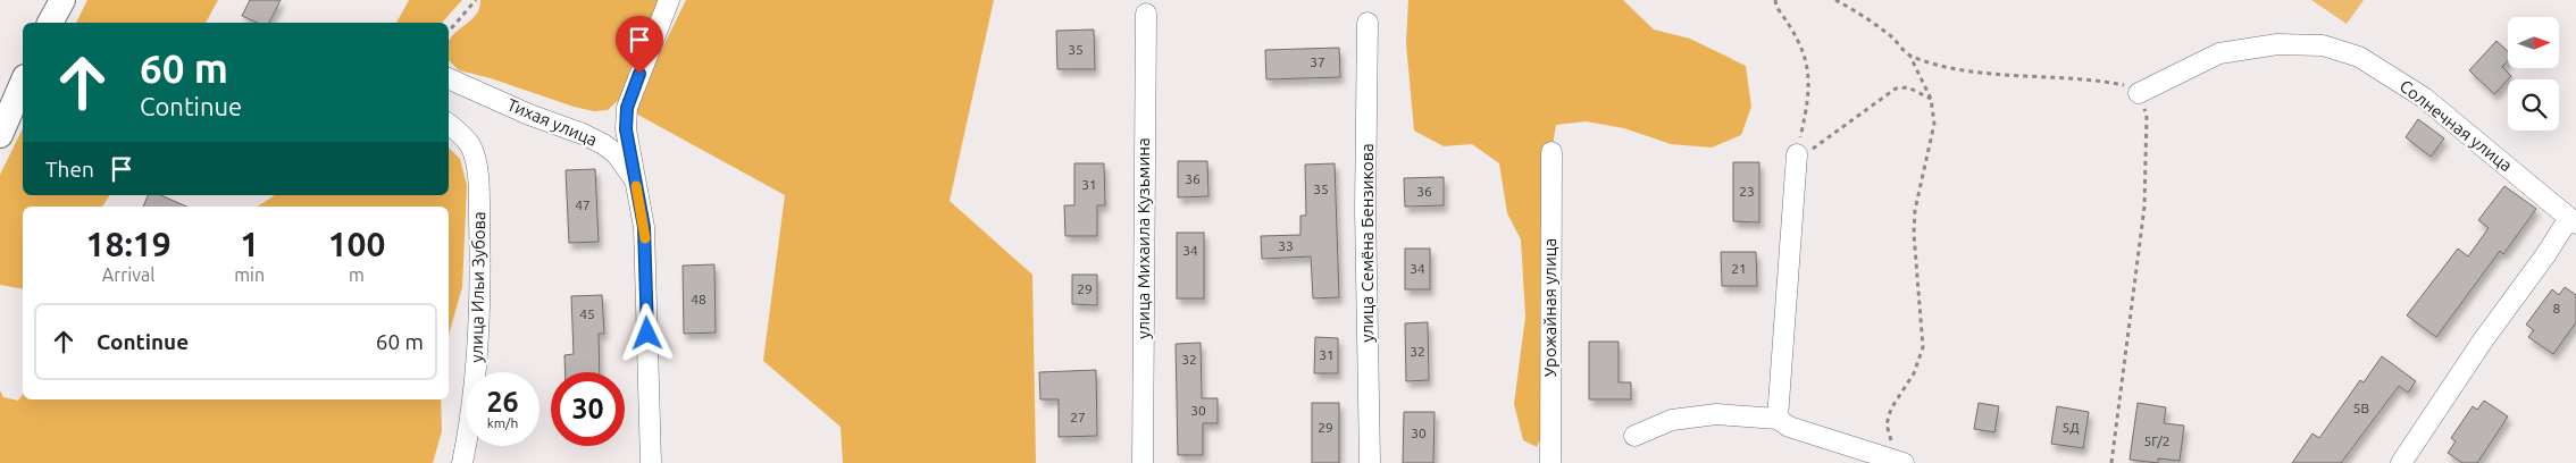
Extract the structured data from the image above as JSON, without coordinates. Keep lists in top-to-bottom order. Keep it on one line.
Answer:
{"streets":{"street":["Тихая улица","Солнечная улица","улица Михаила Кузьмина","улица Семёна Бензикова","улица Ильи Зубова","Урожайная улица"]},"house_numbers":["35","37","36","31","35","36","23","47","33","34","34","21","29","48","8","45","32","31","32","5В","30","27","29","5Д","30","5Г/2"],"north":"right","page":{"turn":["60 m","Continue"],"then":"Then","eta":["18:19","Arrival","1","min","100","m"],"list":[{"name":"Continue","value":"60 m"}],"speed":"26 km/h","limit":"30"}}
